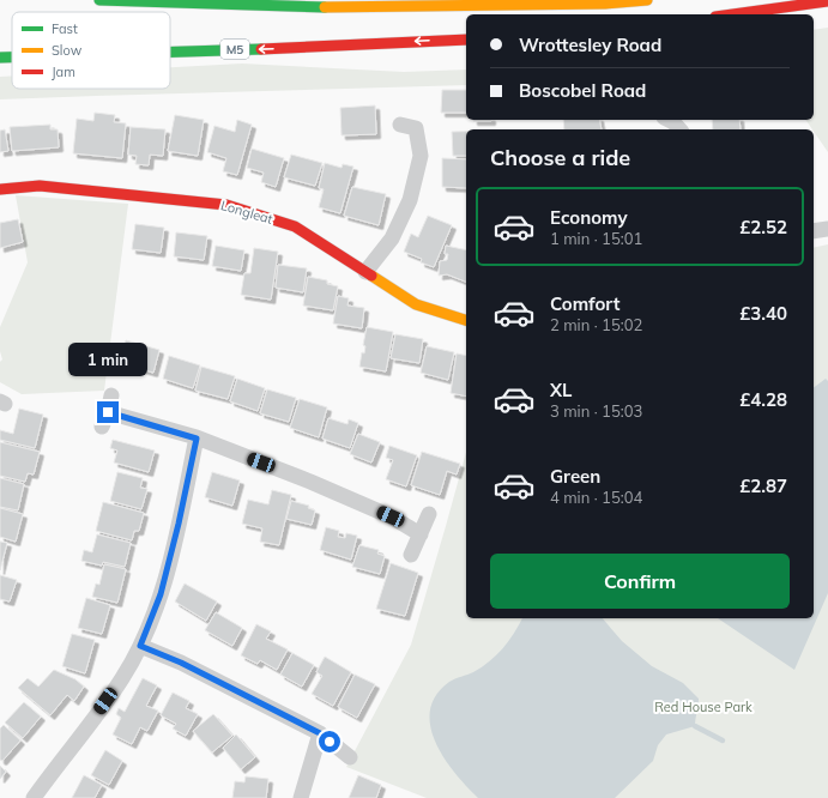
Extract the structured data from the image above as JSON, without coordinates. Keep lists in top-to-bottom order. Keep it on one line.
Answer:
{"streets":{"main road":["M5","Longleat"]},"parks":["Red House Park"],"legend":["Fast","Slow","Jam"],"page":{"banner":["Wrottesley Road","Boscobel Road"],"heading":"Choose a ride","list":[{"name":"Economy","note":"1 min · 15:01","value":"£2.52"},{"name":"Comfort","note":"2 min · 15:02","value":"£3.40"},{"name":"XL","note":"3 min · 15:03","value":"£4.28"},{"name":"Green","note":"4 min · 15:04","value":"£2.87"}],"bubble":"1 min","buttons":"Confirm"}}
